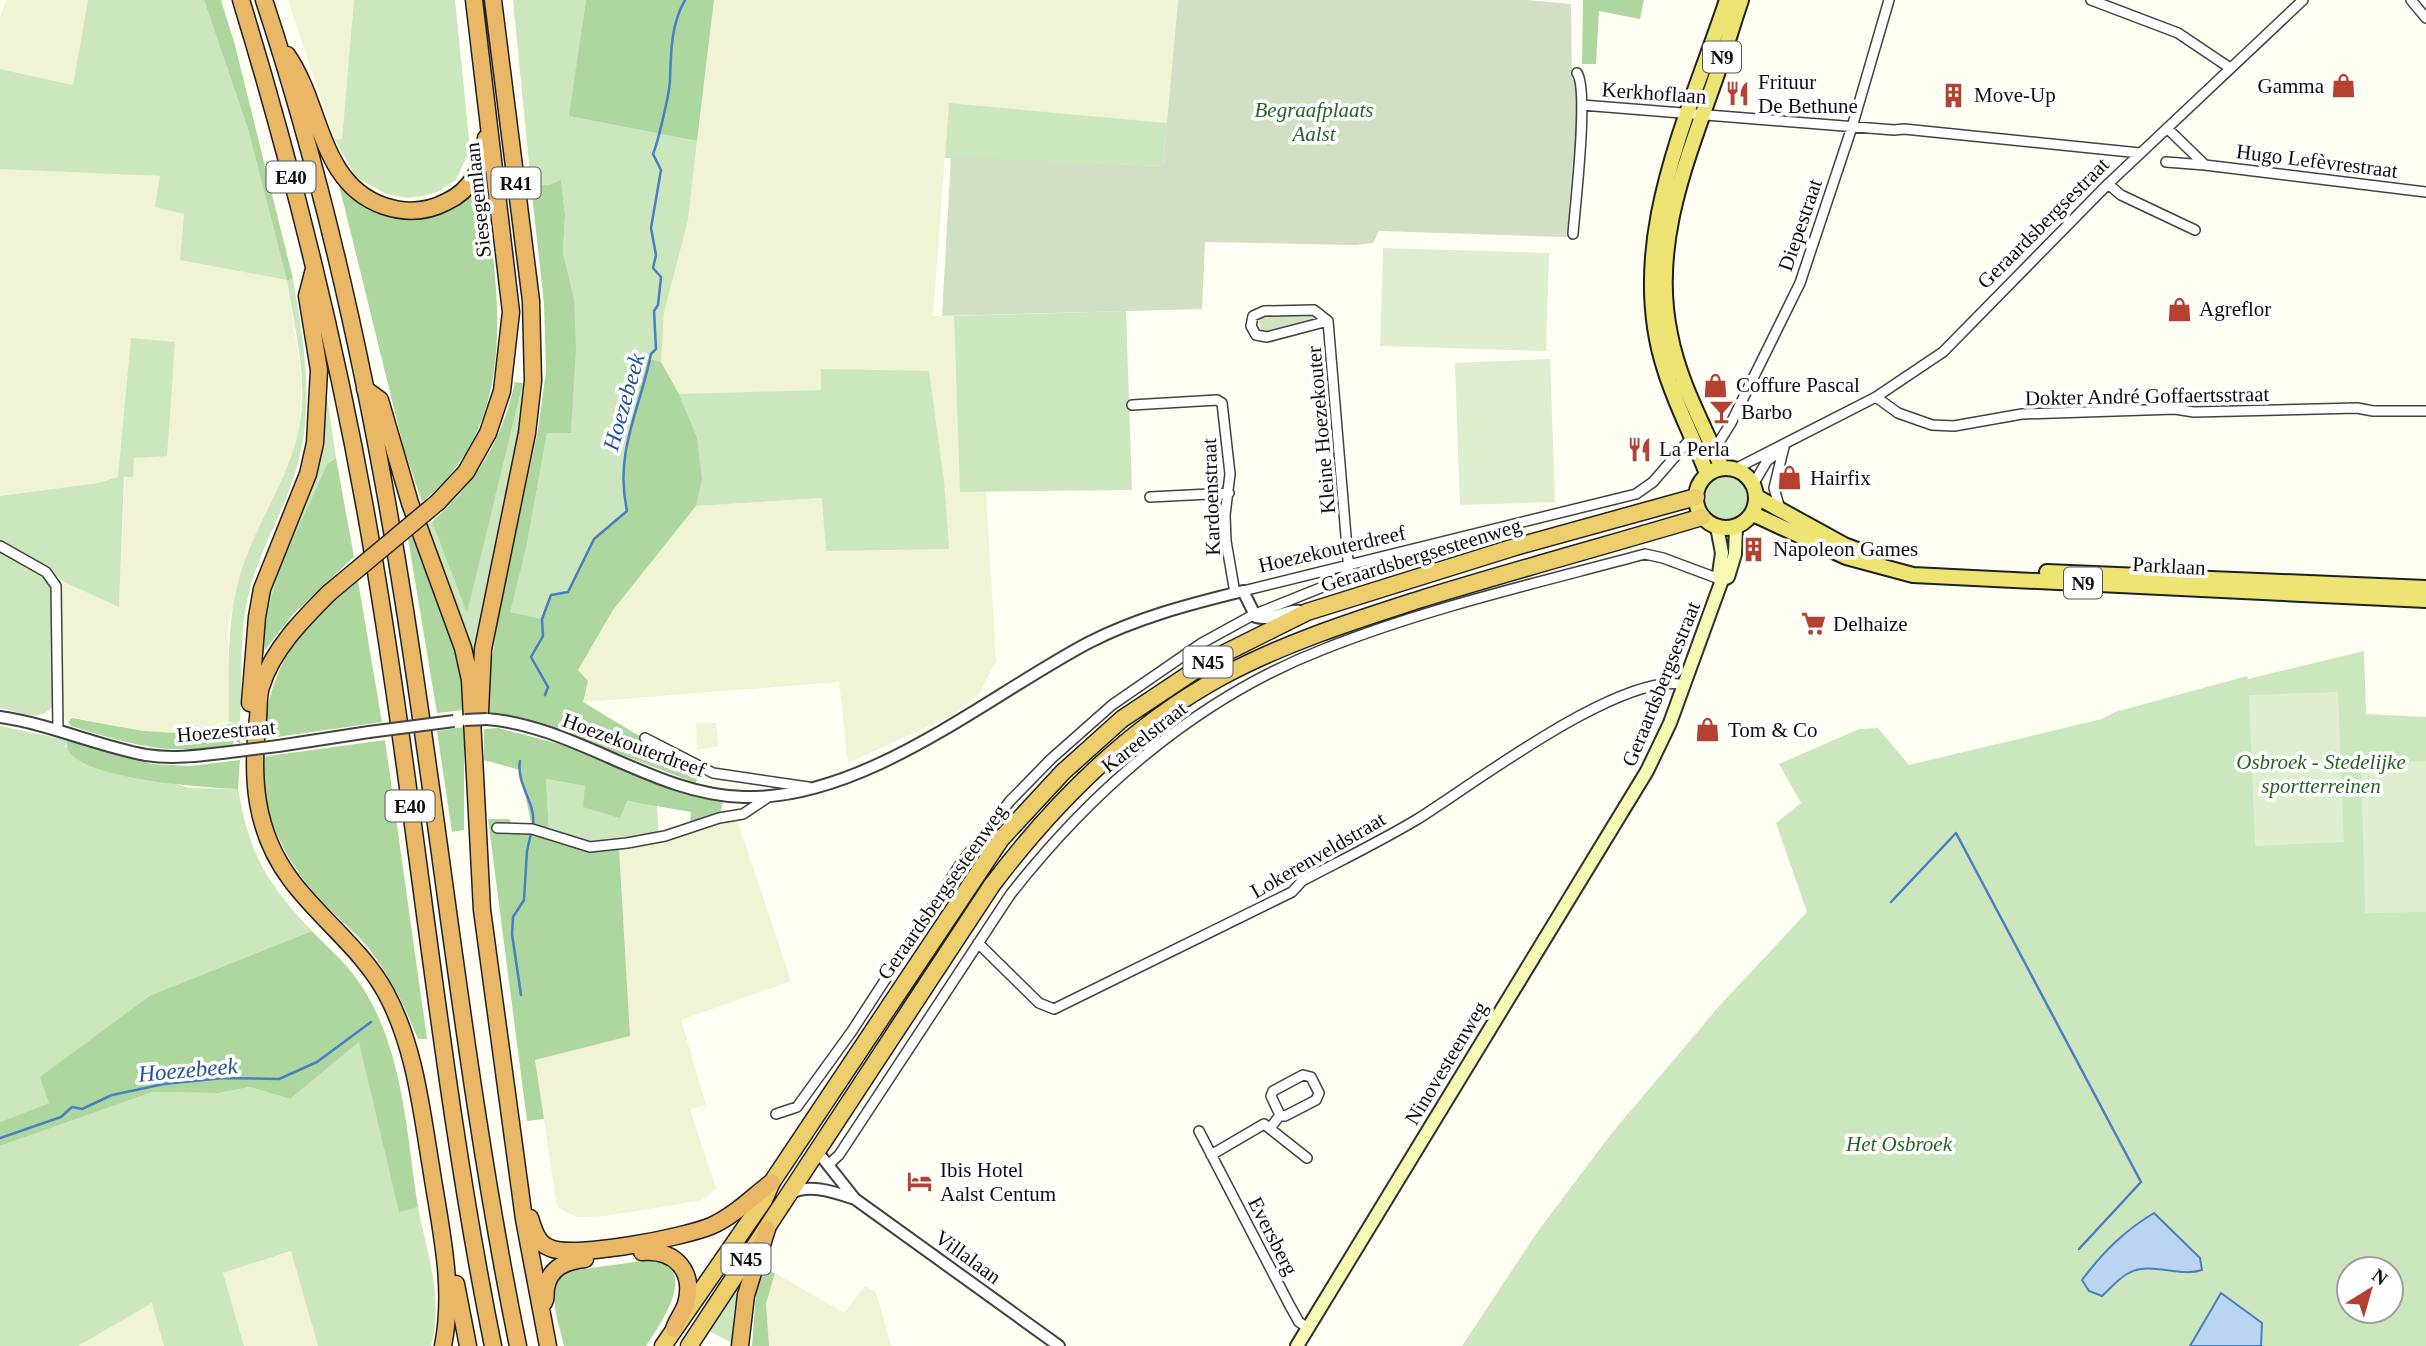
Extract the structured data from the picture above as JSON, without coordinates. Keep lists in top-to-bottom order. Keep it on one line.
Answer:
{"streets":{"highway":["E40","R41","Siesegemlaan","Geraardsbergsesteenweg","N45"],"main road":["N9","Geraardsbergsestraat","Parklaan","Ninovesteenweg"],"street":["Kerkhoflaan","Hugo Lefèvrestraat","Diepestraat","Dokter André Goffaertsstraat","Kleine Hoezekouter","Kardoenstraat","Hoezekouterdreef","Hoezestraat","Kareelstraat","Lokerenveldstraat","Eversberg","Villalaan"]},"crossings":[["N9","Kerkhoflaan"],["N9","Geraardsbergsestraat"],["N9","Diepestraat"],["N9","Hoezekouterdreef"],["N9","Geraardsbergsesteenweg"],["N9","Parklaan"],["Kerkhoflaan","Geraardsbergsestraat"],["Kerkhoflaan","Diepestraat"],["Hugo Lefèvrestraat","Geraardsbergsestraat"],["Siesegemlaan","Hoezekouterdreef"],["Siesegemlaan","Hoezestraat"],["Geraardsbergsestraat","Dokter André Goffaertsstraat"],["Geraardsbergsestraat","Geraardsbergsesteenweg"],["Geraardsbergsestraat","Parklaan"],["Geraardsbergsestraat","Kareelstraat"],["Geraardsbergsestraat","Lokerenveldstraat"],["Geraardsbergsestraat","Ninovesteenweg"],["Kleine Hoezekouter","Hoezekouterdreef"],["Kardoenstraat","Hoezekouterdreef"],["Hoezekouterdreef","Hoezestraat"],["Geraardsbergsesteenweg","Parklaan"],["Geraardsbergsesteenweg","Villalaan"],["Kareelstraat","Lokerenveldstraat"],["Kareelstraat","Villalaan"],["Ninovesteenweg","Eversberg"]],"water":["Hoezebeek"],"parks":["Begraafplaats Aalst","Osbroek - Stedelijke sportterreinen","Het Osbroek"],"places":{"shop":["Gamma","Agreflor","Coffure Pascal","Hairfix","Tom & Co"],"restaurant":["Frituur De Bethune","La Perla"],"building":["Move-Up","Napoleon Games"],"bar":["Barbo"],"supermarket":["Delhaize"],"hotel":["Ibis Hotel Aalst Centum"]},"north":"top right"}
